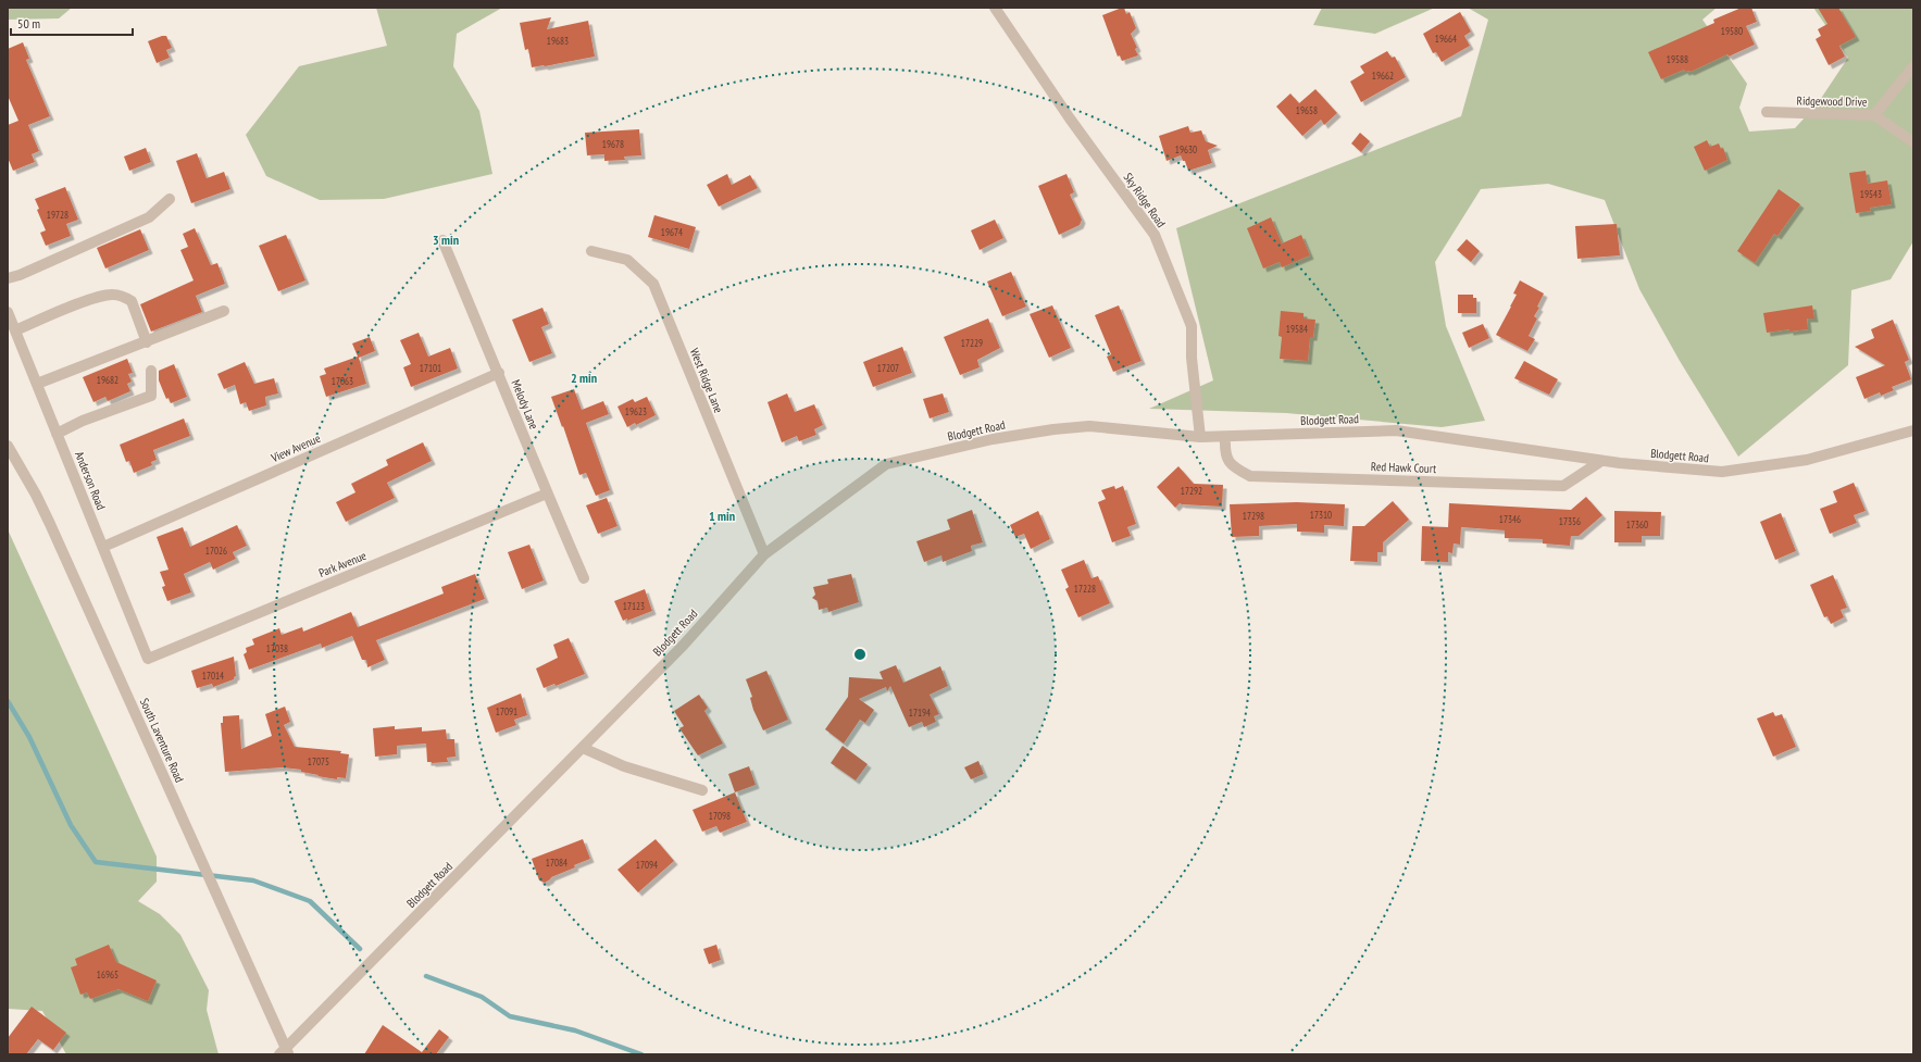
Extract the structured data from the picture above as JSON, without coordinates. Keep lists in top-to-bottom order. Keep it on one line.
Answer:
{"streets":{"street":["Ridgewood Drive","Sky Ridge Road","West Ridge Lane","Melody Lane","Blodgett Road","View Avenue","Red Hawk Court","Anderson Road","Park Avenue","South Laventure Road"]},"crossings":[["Sky Ridge Road","Blodgett Road"],["West Ridge Lane","Blodgett Road"],["Melody Lane","View Avenue"],["Melody Lane","Park Avenue"],["Blodgett Road","Red Hawk Court"],["Blodgett Road","South Laventure Road"],["View Avenue","Anderson Road"],["Anderson Road","Park Avenue"]],"house_numbers":["19580","19664","19683","19588","19662","19658","19678","19630","19543","19728","19674","19584","17229","17101","17207","19682","17063","19623","17292","17310","17298","17346","17356","17360","17026","17228","17123","17038","17014","17091","17194","17075","17098","17084","17094","16965"],"scale_bar":"50 m","rings":["3 min","2 min","1 min"]}
